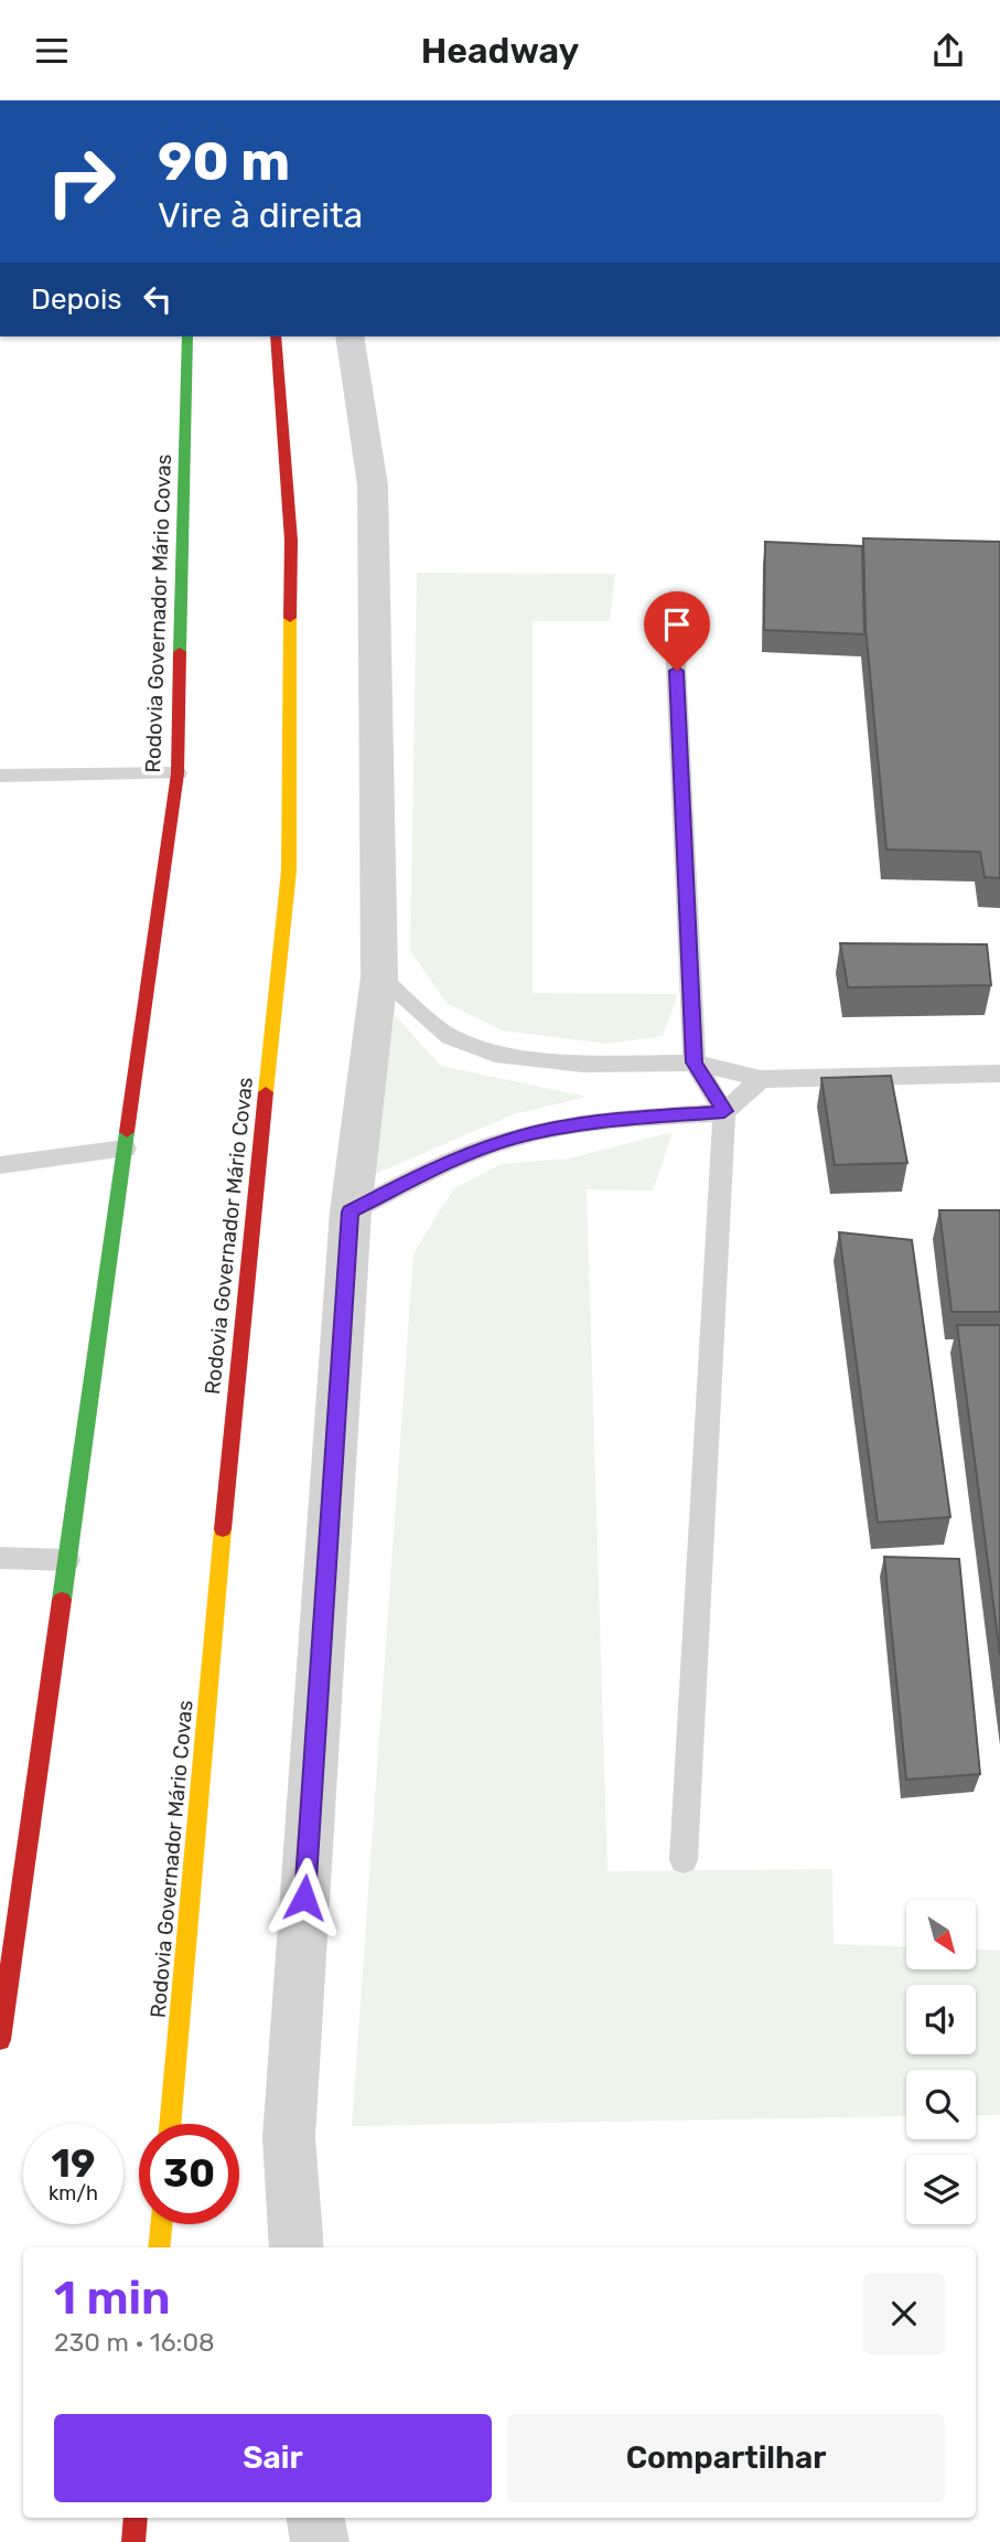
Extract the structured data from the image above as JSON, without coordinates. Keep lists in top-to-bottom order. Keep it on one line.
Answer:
{"streets":{"highway":["Rodovia Governador Mário Covas"]},"north":"bottom right","page":{"header":"Headway","turn":["90 m","Vire à direita"],"then":"Depois","speed":"19 km/h","limit":"30","heading":["1 min","230 m · 16:08"],"buttons":["Sair","Compartilhar"]}}
